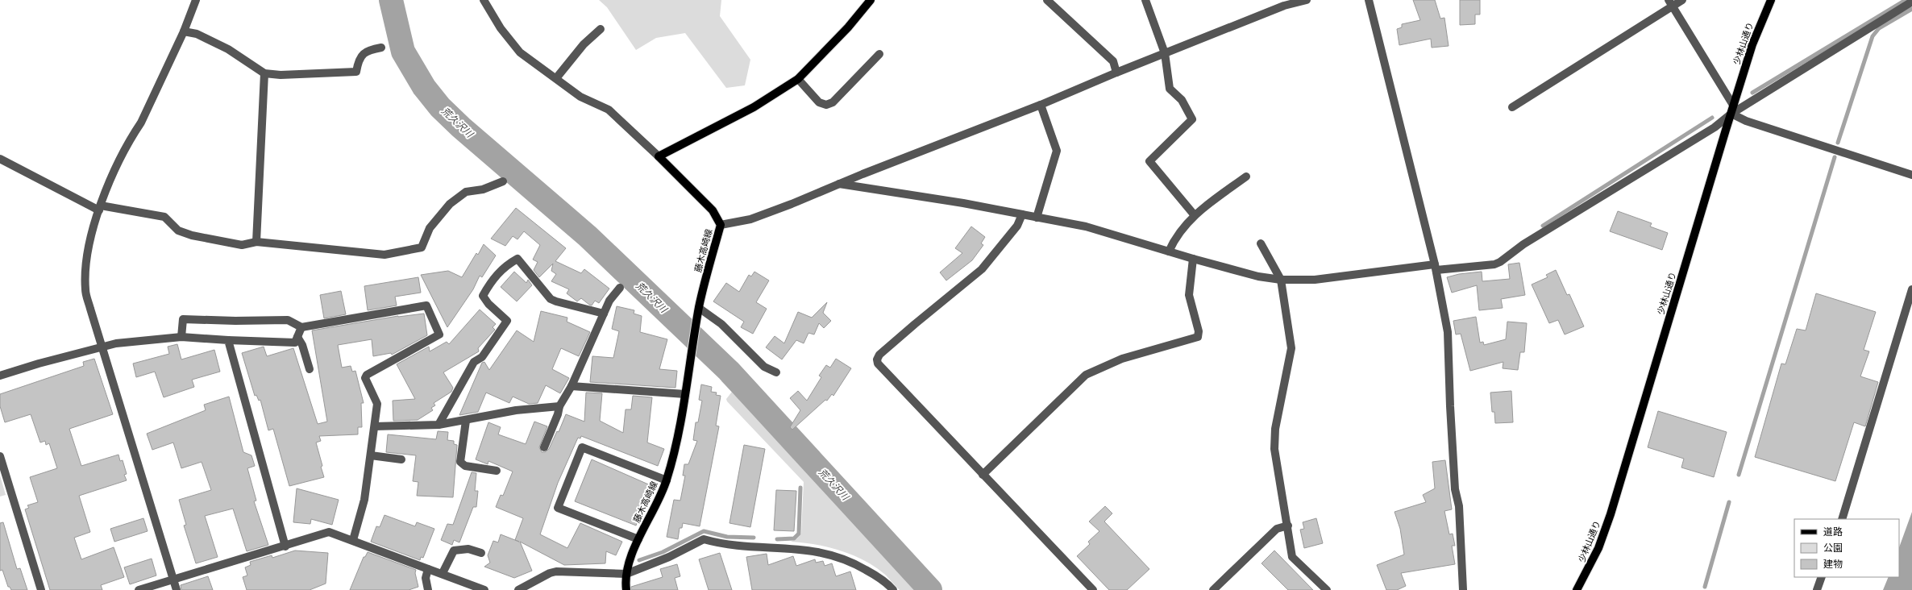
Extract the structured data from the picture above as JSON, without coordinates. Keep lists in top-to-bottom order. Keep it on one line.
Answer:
{"streets":{"main road":["少林山通り","藤木高崎線"]},"water":["荒久沢川"],"legend":["道路","公園","建物"]}
